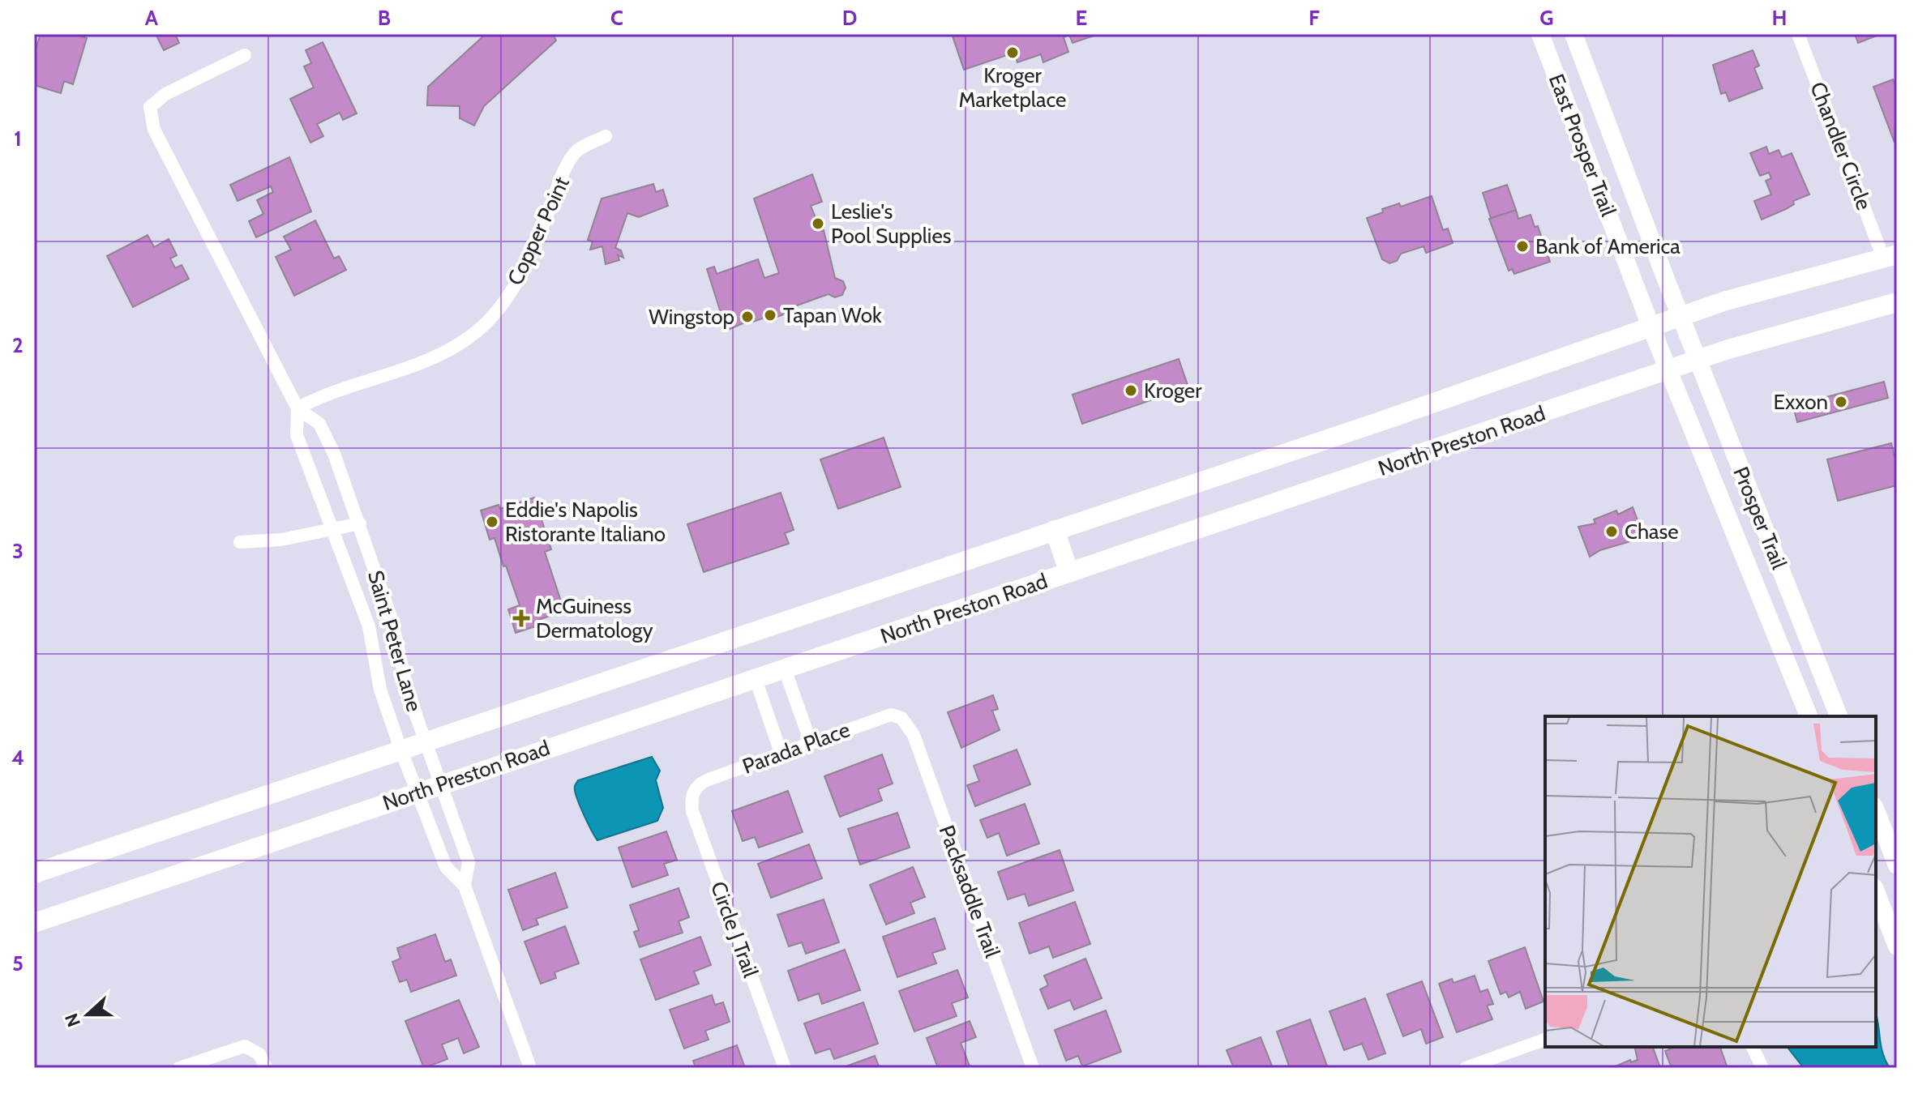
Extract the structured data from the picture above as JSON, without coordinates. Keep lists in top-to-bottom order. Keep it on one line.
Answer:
{"streets":{"main road":["East Prosper Trail","North Preston Road","Prosper Trail"],"street":["Chandler Circle","Copper Point","Saint Peter Lane","Parada Place","Packsaddle Trail","Circle J Trail"]},"crossings":[["East Prosper Trail","Prosper Trail"],["Copper Point","Saint Peter Lane"],["North Preston Road","Prosper Trail"],["North Preston Road","Saint Peter Lane"],["Parada Place","Packsaddle Trail"],["Parada Place","Circle J Trail"]],"places":{"other":["Kroger Marketplace","Leslie's Pool Supplies","Bank of America","Tapan Wok","Wingstop","Kroger","Exxon","Eddie's Napolis Ristorante Italiano","Chase"],"health":["McGuiness Dermatology"]},"north":"left","grid":{"columns":["A","B","C","D","E","F","G","H"],"rows":["1","2","3","4","5"]}}
